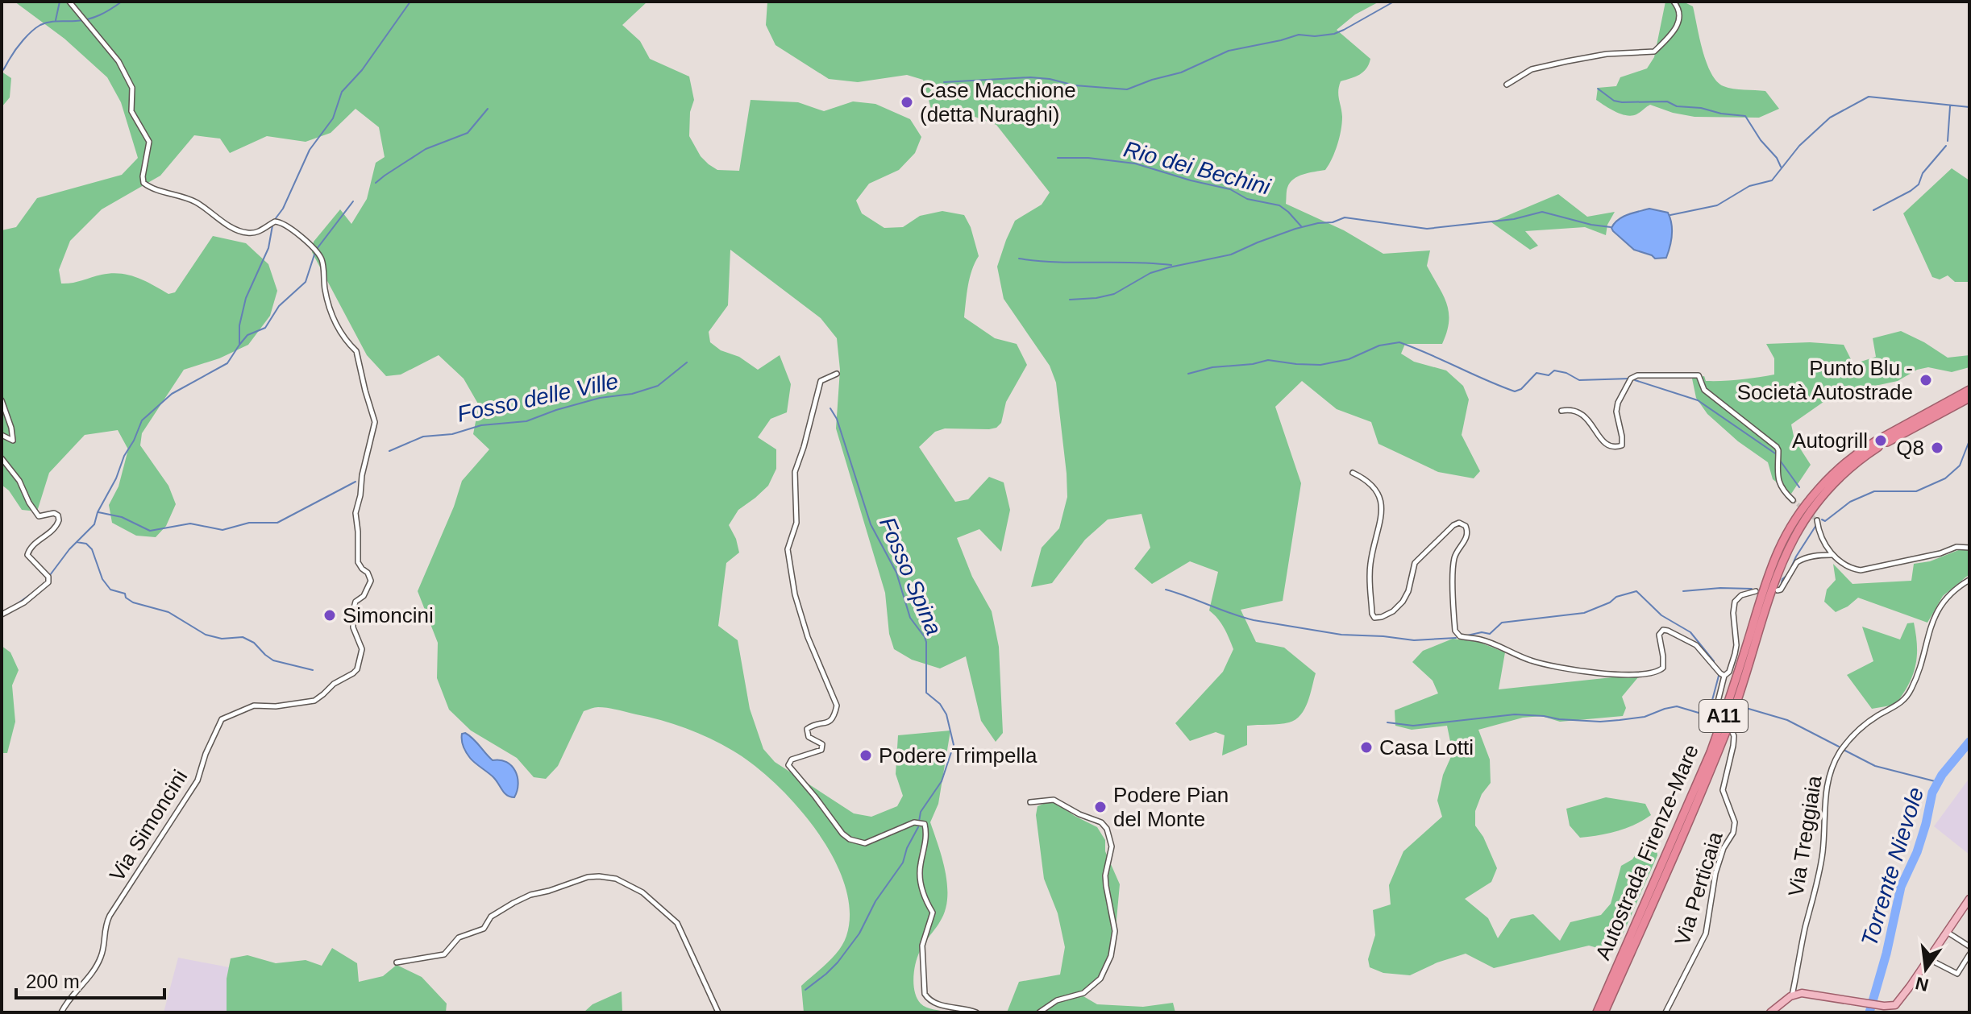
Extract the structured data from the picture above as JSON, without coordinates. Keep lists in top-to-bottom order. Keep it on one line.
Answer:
{"streets":{"highway":["A11","Autostrada Firenze-Mare"],"street":["Via Simoncini","Via Treggiaia","Via Perticaia"]},"water":["Rio dei Bechini","Fosso delle Ville","Fosso Spina","Torrente Nievole"],"places":["Case Macchione (detta Nuraghi)","Punto Blu - Società Autostrade","Autogrill","Q8","Simoncini","Casa Lotti","Podere Trimpella","Podere Pian del Monte"],"scale_bar":"200 m","north":"bottom"}
